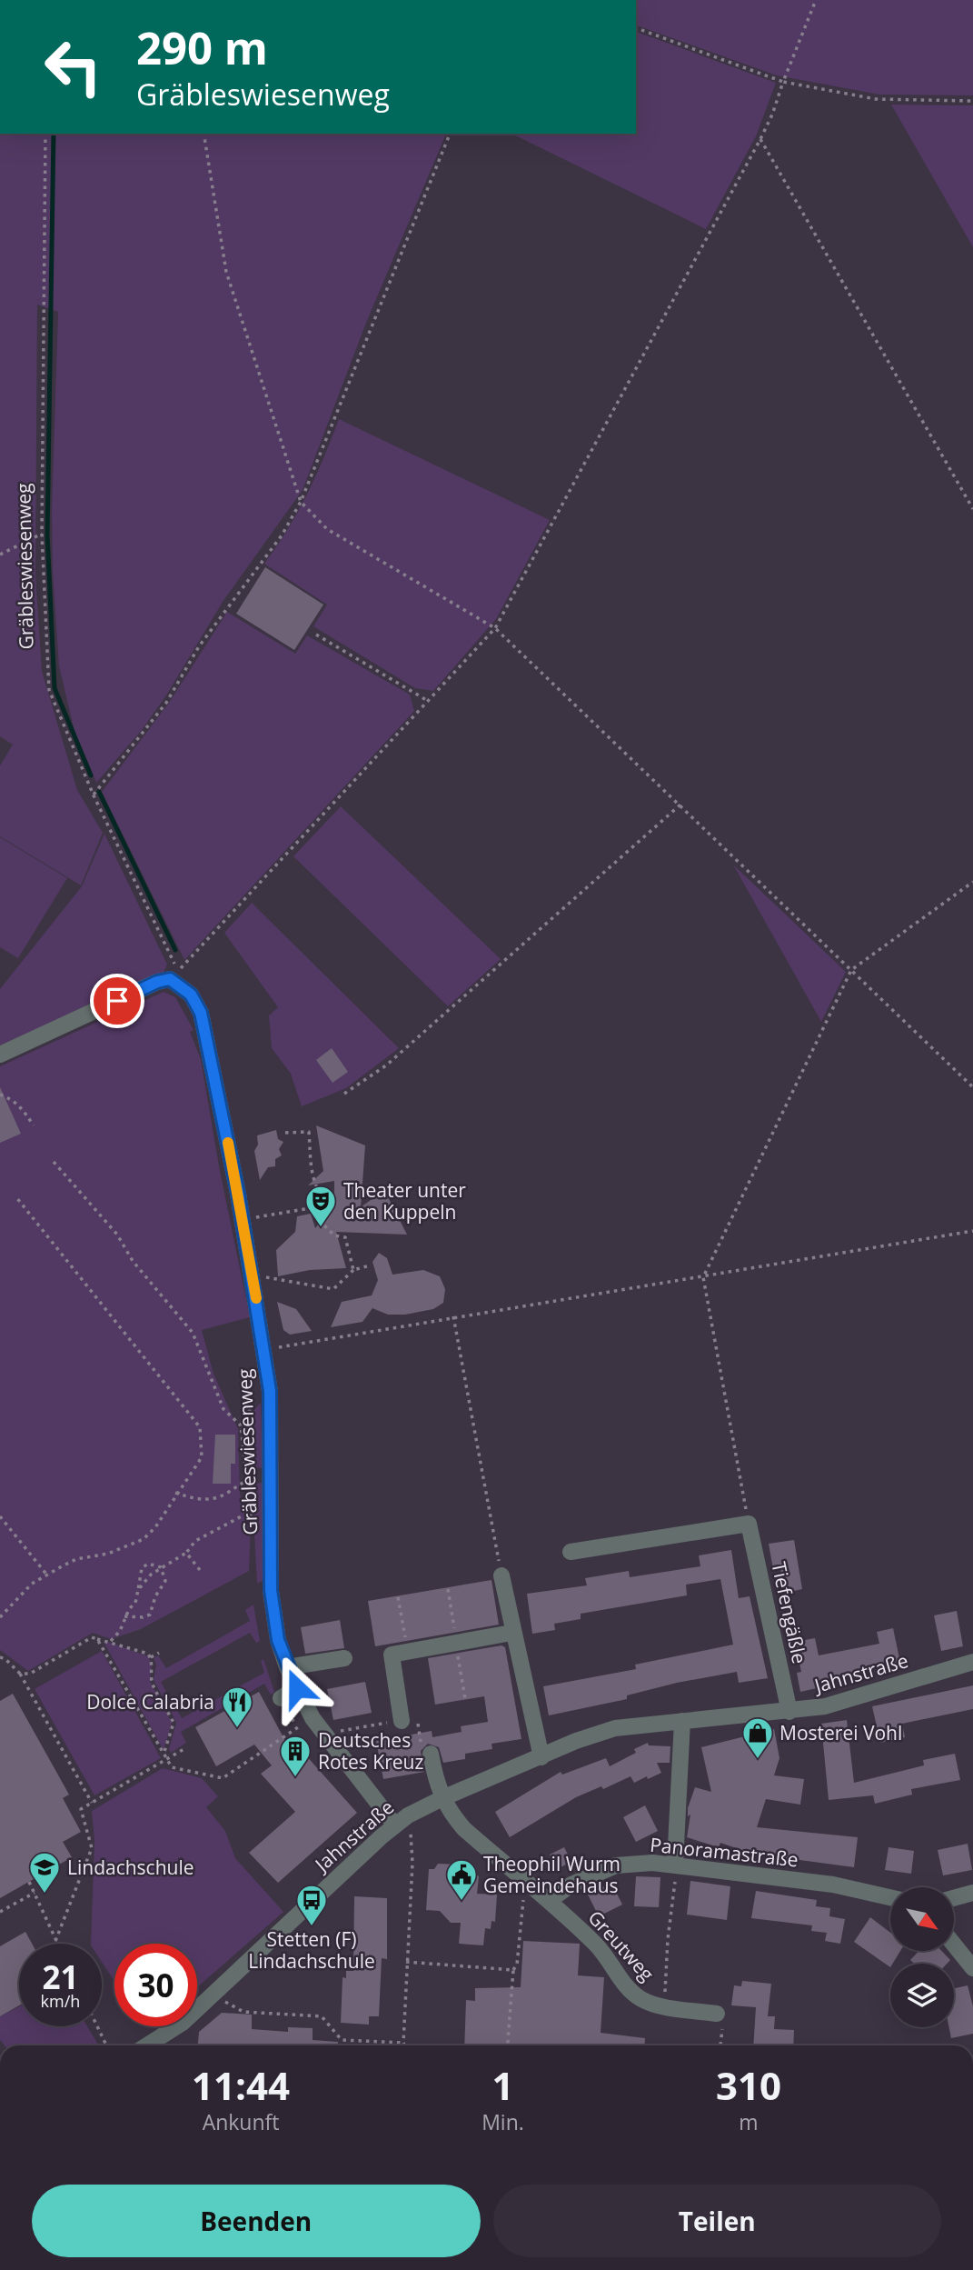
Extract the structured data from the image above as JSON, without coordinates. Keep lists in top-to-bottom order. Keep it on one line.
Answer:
{"streets":{"street":["Gräbleswiesenweg","Tiefengäßle","Jahnstraße","Panoramastraße","Greutweg"]},"crossings":[["Gräbleswiesenweg","Jahnstraße"],["Tiefengäßle","Jahnstraße"],["Jahnstraße","Greutweg"],["Panoramastraße","Greutweg"]],"places":{"theatre":["Theater unter den Kuppeln"],"restaurant":["Dolce Calabria"],"shop":["Mosterei Vohl"],"building":["Deutsches Rotes Kreuz"],"school or university":["Lindachschule"],"public building":["Theophil Wurm Gemeindehaus"],"bus stop":["Stetten (F) Lindachschule"]},"north":"bottom right","page":{"turn":["290 m","Gräbleswiesenweg"],"speed":"21 km/h","limit":"30","eta":["11:44","Ankunft","1","Min.","310","m"],"buttons":["Beenden","Teilen"]}}
